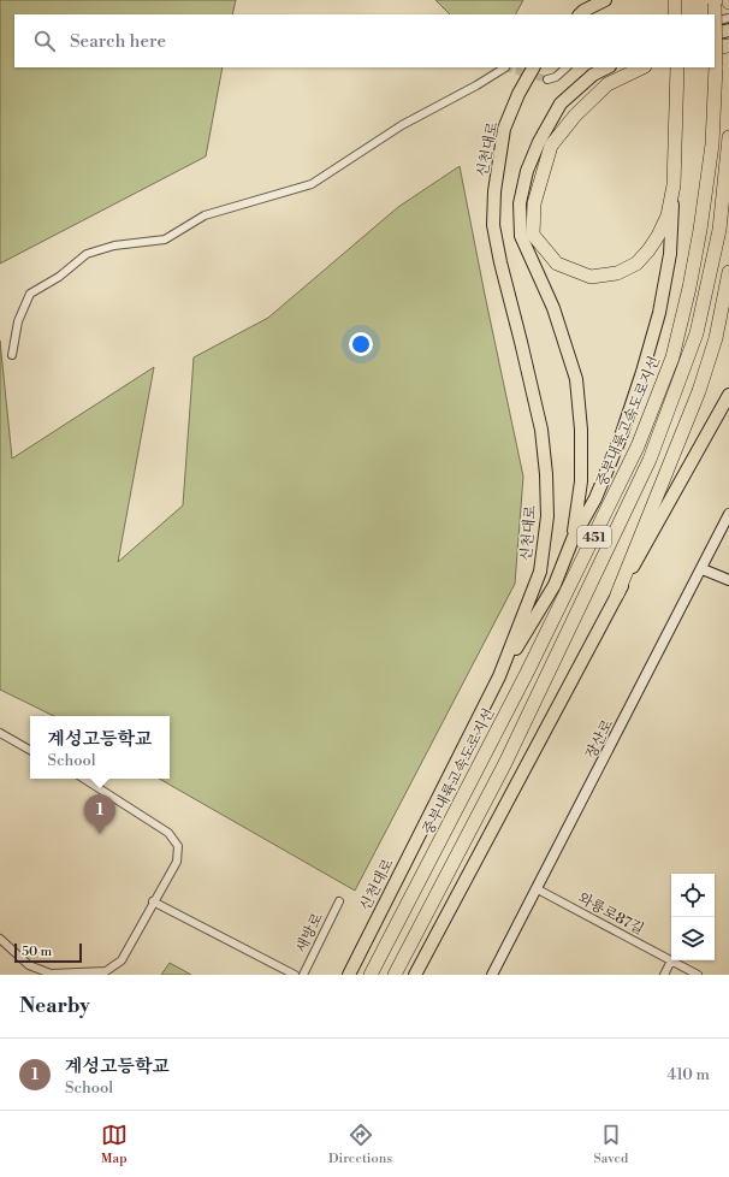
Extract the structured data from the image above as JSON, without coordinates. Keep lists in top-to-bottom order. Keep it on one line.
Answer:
{"streets":{"highway":["신천대로","중부내륙고속도로지선","451"],"main road":["장산로"],"street":["와룡로87길","새방로"]},"crossings":[["장산로","와룡로87길"]],"scale_bar":"50 m","page":{"search":"Search here","popup":["계성고등학교","School"],"pins":"1","scale":"50 m","heading":"Nearby","list":[{"mark":"1","name":"계성고등학교","note":"School","value":"410 m"}],"nav":["Map","Directions","Saved"]}}
